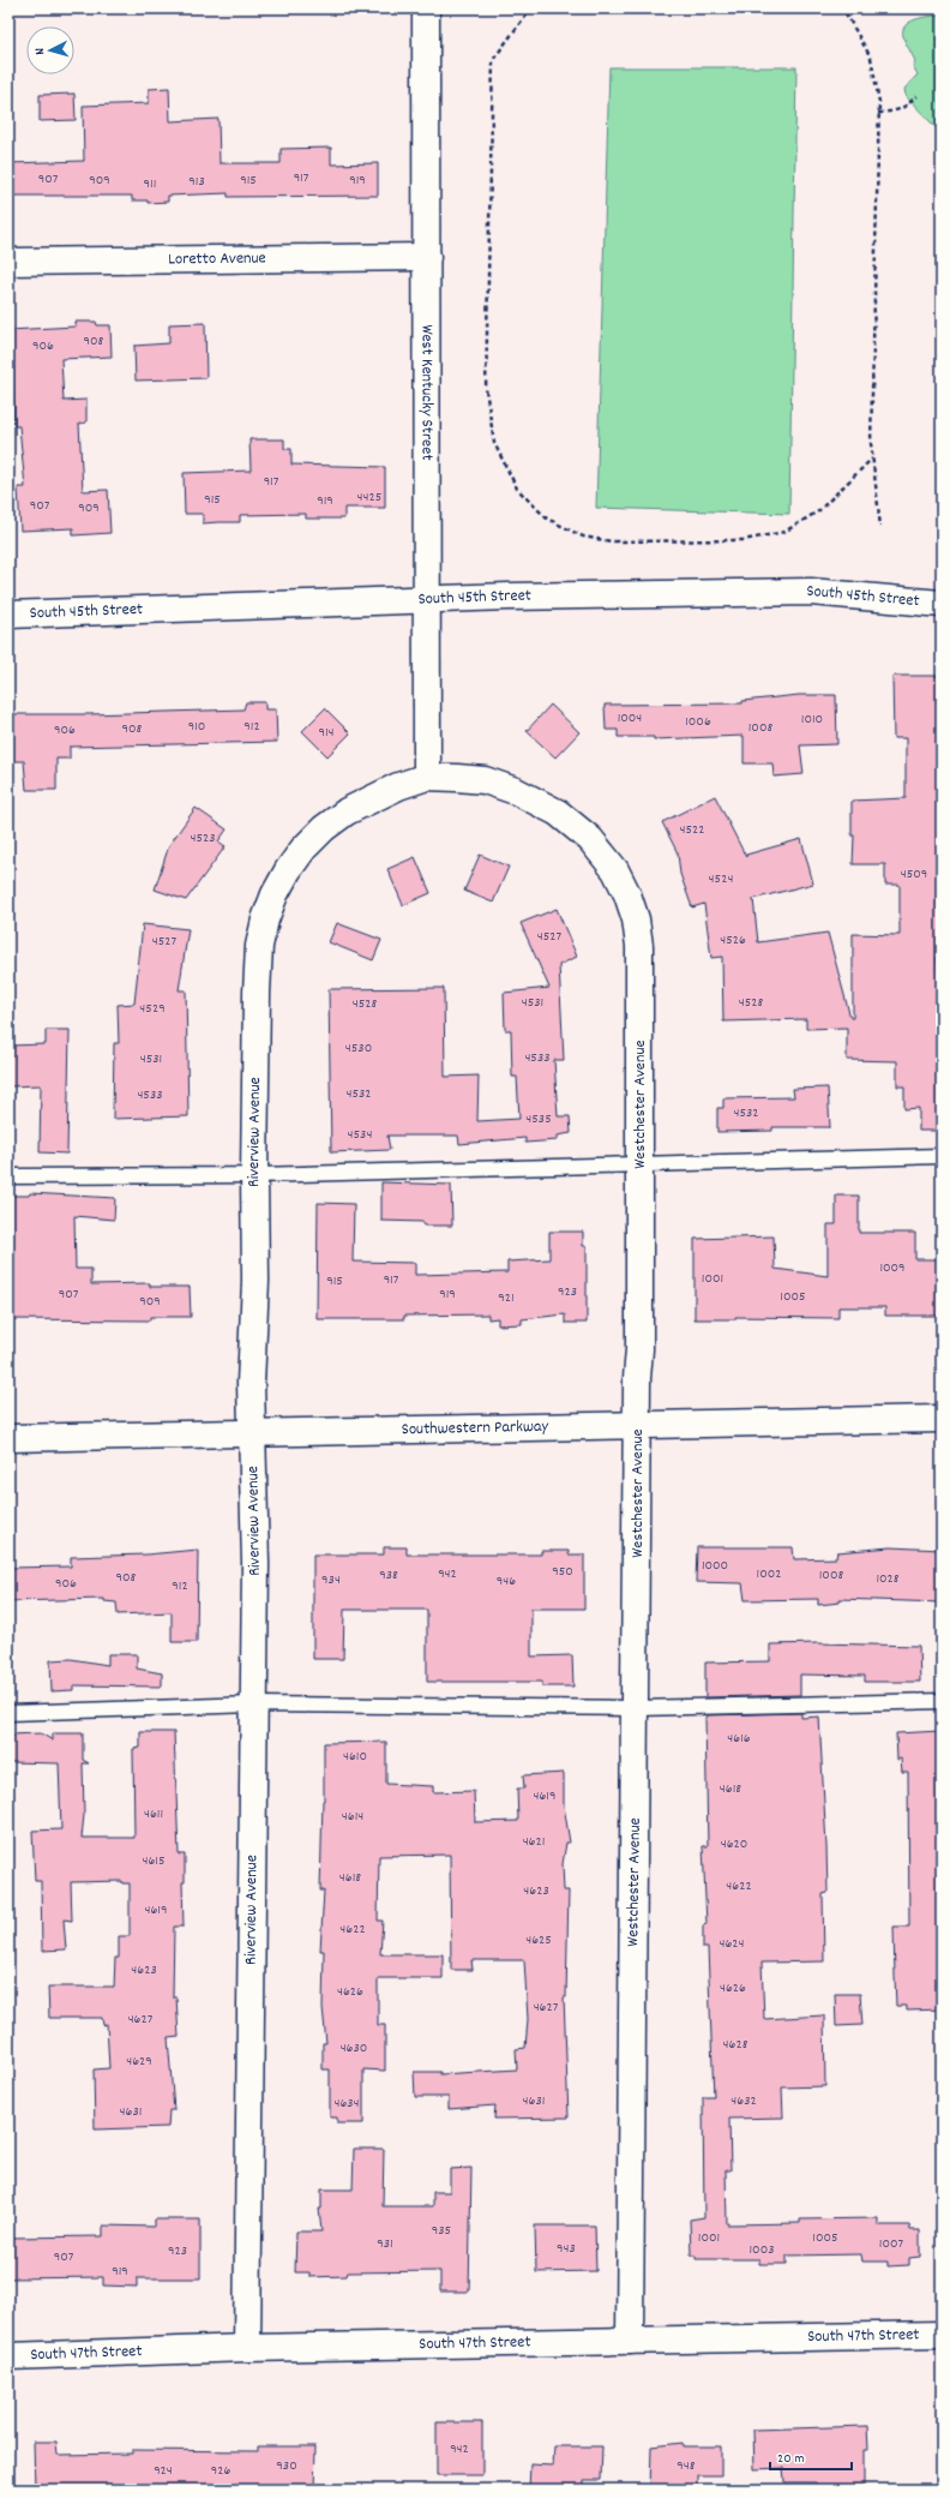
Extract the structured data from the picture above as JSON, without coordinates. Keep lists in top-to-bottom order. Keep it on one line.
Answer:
{"streets":{"street":["Loretto Avenue","West Kentucky Street","South 45th Street","Westchester Avenue","Riverview Avenue","Southwestern Parkway","South 47th Street"]},"crossings":[["Loretto Avenue","West Kentucky Street"],["West Kentucky Street","South 45th Street"],["West Kentucky Street","Westchester Avenue"],["West Kentucky Street","Riverview Avenue"],["Westchester Avenue","Riverview Avenue"],["Westchester Avenue","Southwestern Parkway"],["Westchester Avenue","South 47th Street"],["Riverview Avenue","Southwestern Parkway"],["Riverview Avenue","South 47th Street"]],"house_numbers":["917","907","909","915","919","913","911","908","906","917","4425","915","919","907","909","1004","1010","1006","910","912","1008","908","906","914","4522","4523","4509","4524","4527","4526","4527","4531","4528","4528","4529","4530","4533","4531","4532","4533","4532","4535","4534","1009","1001","917","915","923","907","919","1005","921","909","1000","950","942","1002","938","1008","908","1028","934","946","906","912","4616","4610","4618","4619","4611","4614","4621","4620","4615","4618","4622","4623","4619","4622","4625","4624","4623","4626","4626","4627","4627","4628","4630","4629","4631","4632","4634","4631","935","1001","1005","931","1007","943","1003","923","907","919","942","930","948","924","926"],"scale_bar":"20 m","north":"left"}
